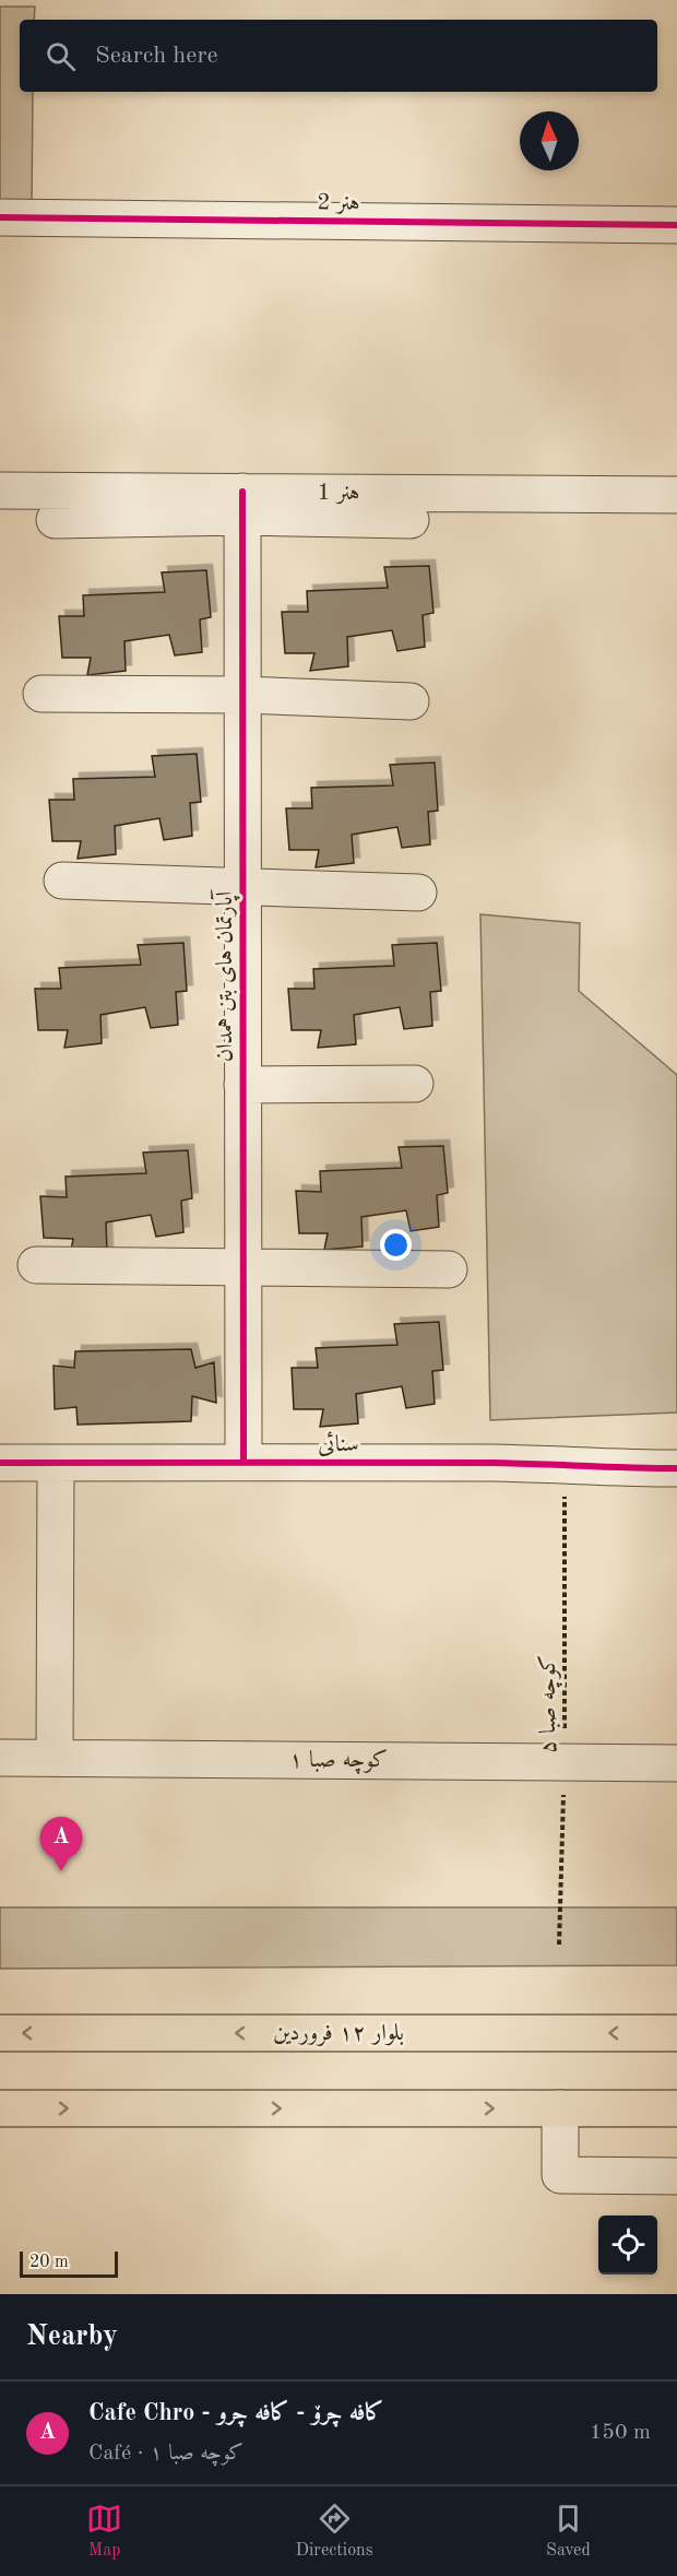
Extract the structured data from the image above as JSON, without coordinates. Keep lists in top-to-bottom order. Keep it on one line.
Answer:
{"streets":{"main road":["بلوار ۱۲ فروردین"],"street":["هنر 2","هنر 1","آپارتمان های بتن همدان","سنائی","کوچه صبا ۱"],"path":["کوچه صبا ۵"]},"crossings":[["هنر 1","آپارتمان های بتن همدان"],["آپارتمان های بتن همدان","سنائی"],["سنائی","کوچه صبا ۵"],["کوچه صبا ۵","کوچه صبا ۱"]],"scale_bar":"20 m","north":"top","page":{"search":"Search here","pins":"A","scale":"20 m","heading":"Nearby","list":[{"mark":"A","name":"Cafe Chro - کافە چرۆ - کافه چرو","note":"Café · کوچه صبا ۱","value":"150 m"}],"nav":["Map","Directions","Saved"]}}
